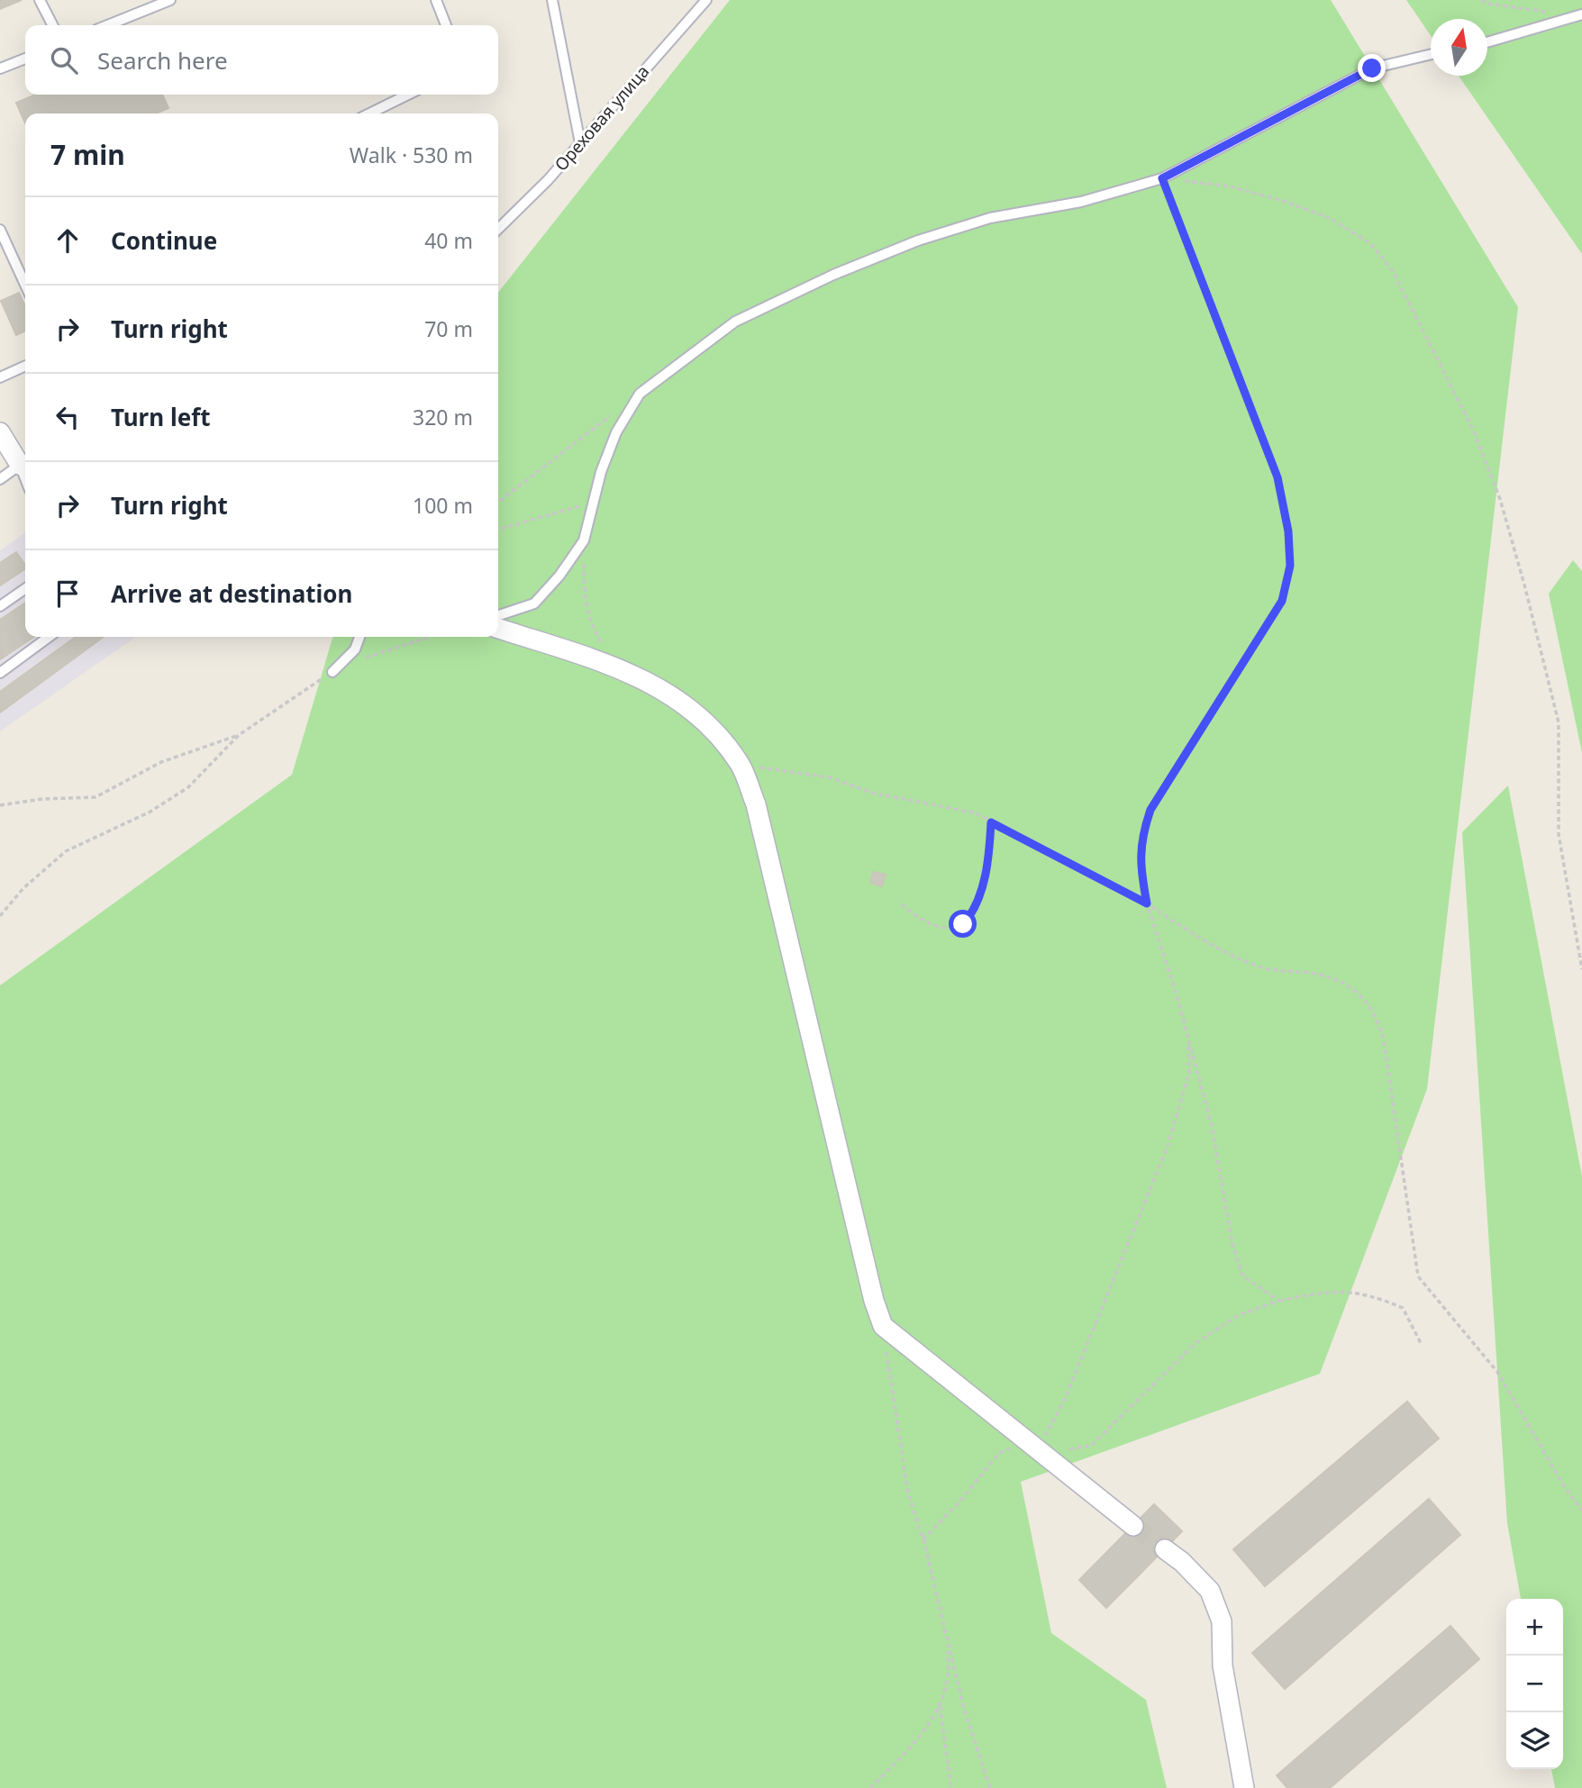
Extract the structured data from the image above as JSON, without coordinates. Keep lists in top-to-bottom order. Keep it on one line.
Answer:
{"streets":{"lane":["Ореховая улица"]},"north":"top","page":{"search":"Search here","heading":["7 min","Walk · 530 m"],"list":[["Continue","40 m"],["Turn right","70 m"],["Turn left","320 m"],["Turn right","100 m"],"Arrive at destination"],"map_buttons":["+","−"]}}
